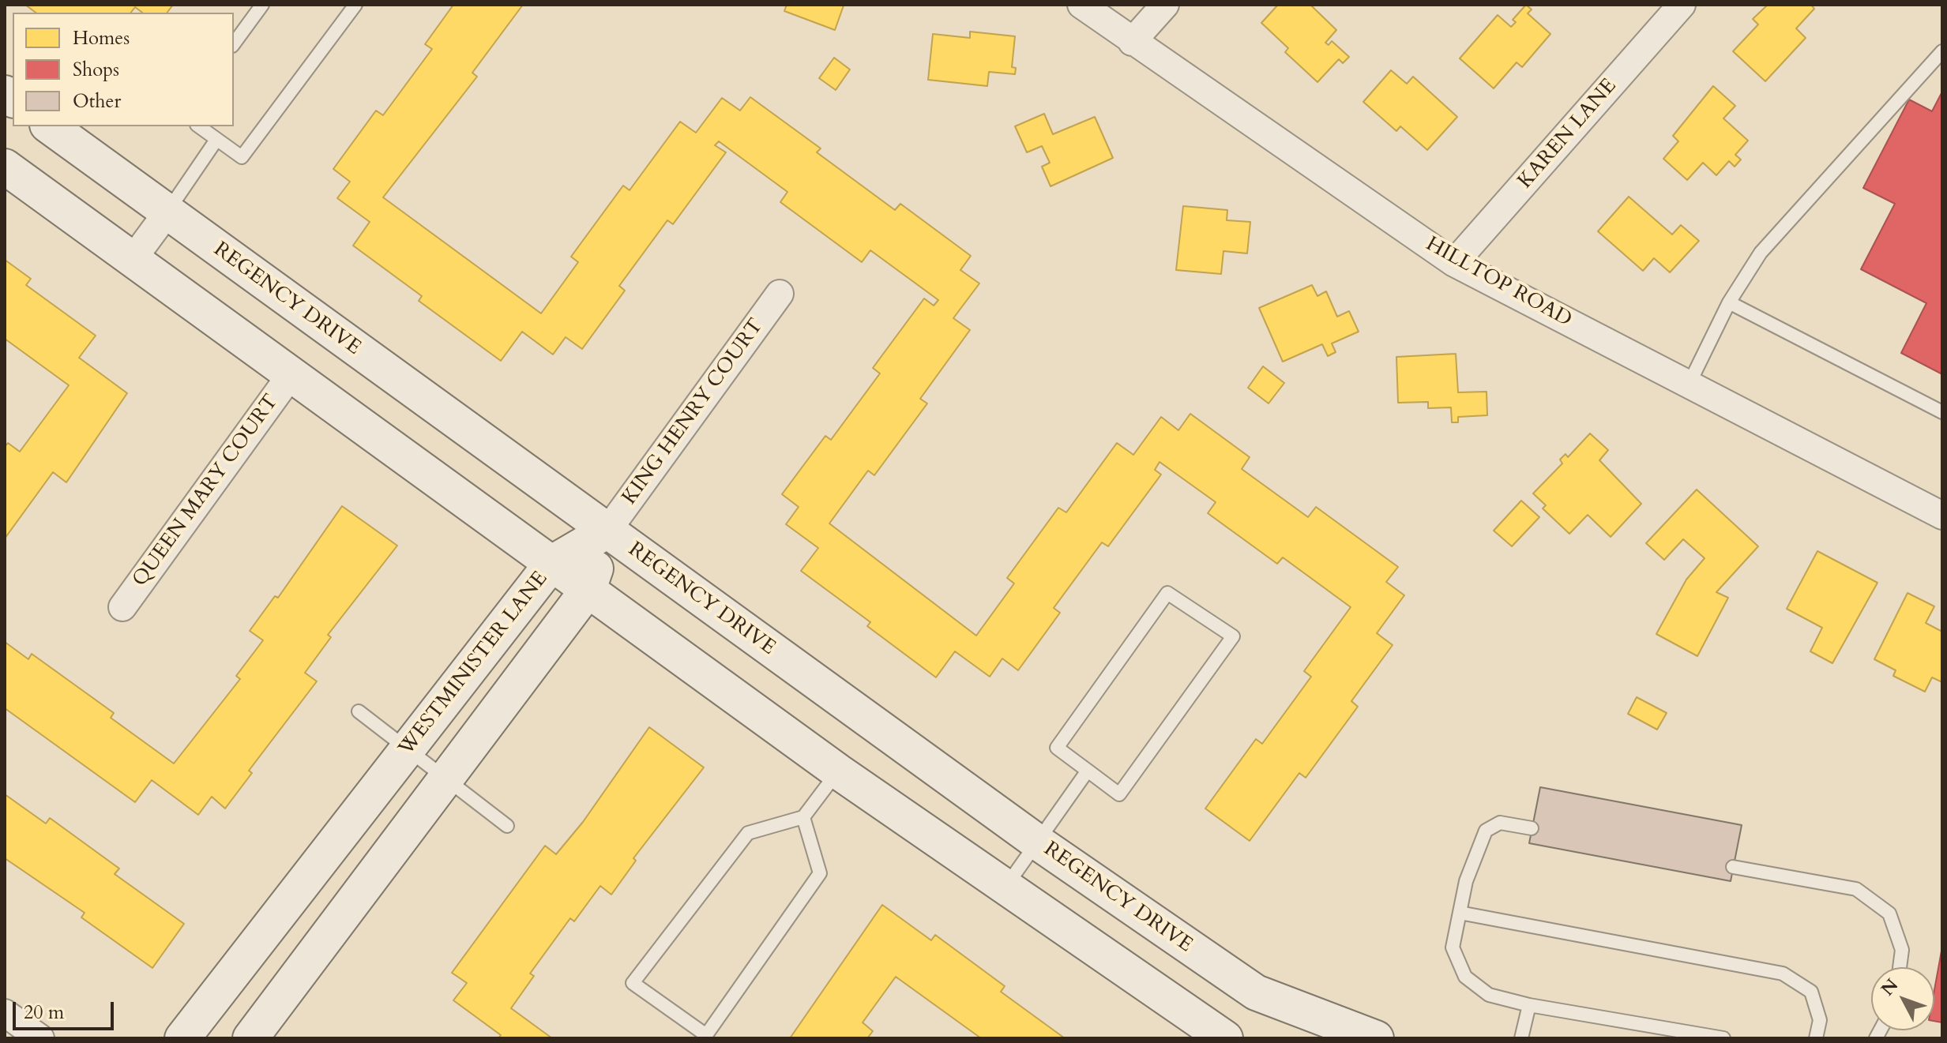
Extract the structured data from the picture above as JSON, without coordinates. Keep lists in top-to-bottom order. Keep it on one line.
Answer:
{"streets":{"street":["KAREN LANE","HILLTOP ROAD","REGENCY DRIVE","KING HENRY COURT","QUEEN MARY COURT","WESTMINISTER LANE"]},"crossings":[["KAREN LANE","HILLTOP ROAD"],["REGENCY DRIVE","KING HENRY COURT"],["REGENCY DRIVE","WESTMINISTER LANE"],["KING HENRY COURT","WESTMINISTER LANE"]],"legend":["Homes","Shops","Other"],"scale_bar":"20 m","north":"top left"}
